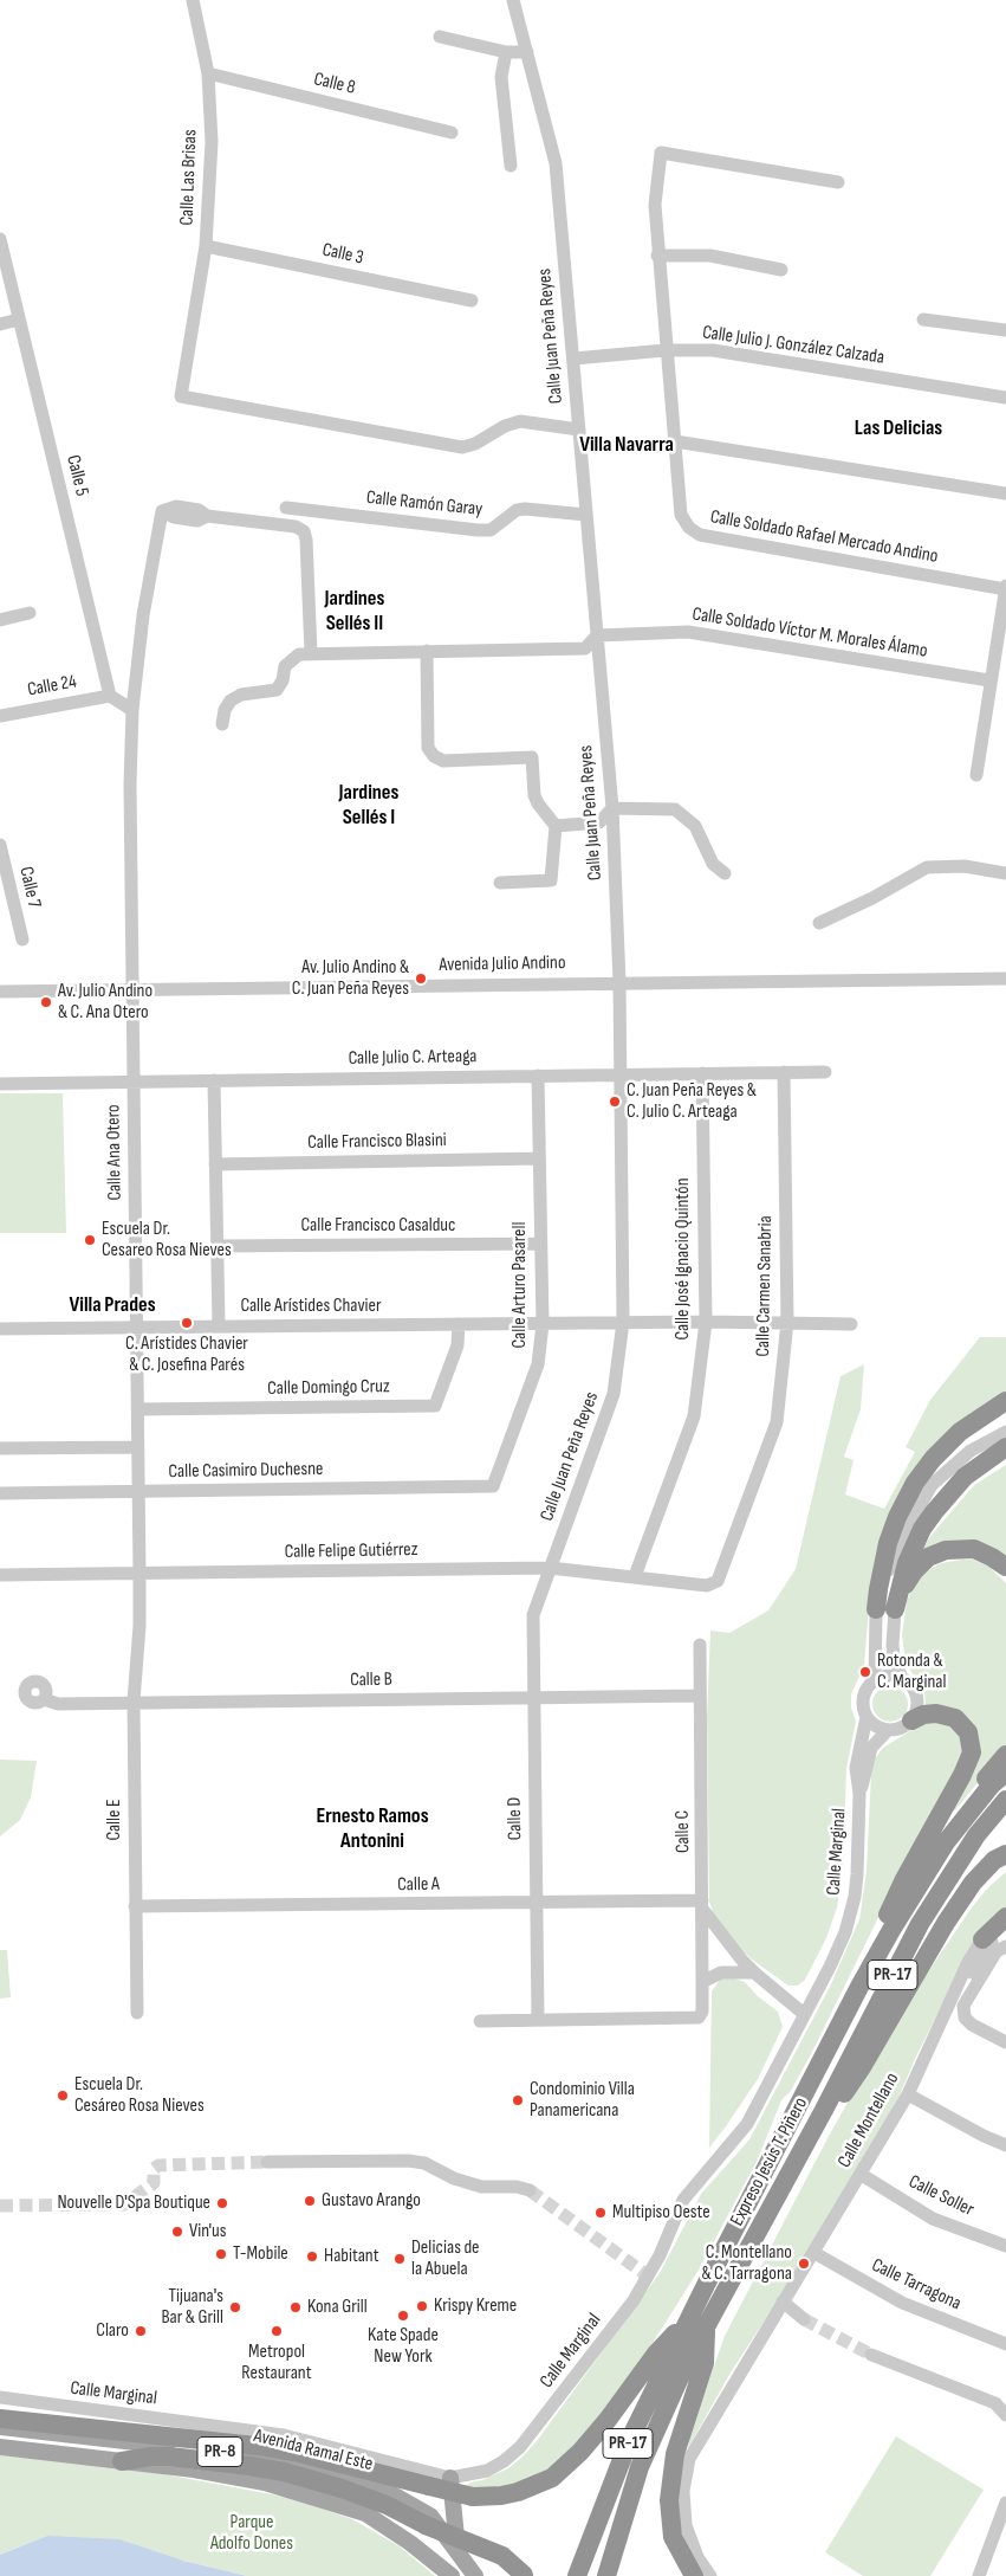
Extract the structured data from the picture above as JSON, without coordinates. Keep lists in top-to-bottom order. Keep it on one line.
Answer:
{"streets":{"highway":["PR-17","Expreso Jesús T. Piñero"],"main road":["Avenida Ramal Este","PR-8"],"street":["Calle 8","Calle Las Brisas","Calle 3","Calle Juan Peña Reyes","Calle Julio J. González Calzada","Calle 5","Calle Ramón Garay","Calle Soldado Rafael Mercado Andino","Calle Soldado Víctor M. Morales Álamo","Calle 24","Calle 7","Avenida Julio Andino","Calle Julio C. Arteaga","Calle Francisco Blasini","Calle Ana Otero","Calle Francisco Casalduc","Calle José Ignacio Quintón","Calle Arturo Pasarell","Calle Carmen Sanabria","Calle Arístides Chavier","Calle Domingo Cruz","Calle Casimiro Duchesne","Calle Felipe Gutiérrez","Calle B","Calle D","Calle E","Calle C","Calle Marginal","Calle A","Calle Montellano","Calle Soller","Calle Tarragona"]},"crossings":[["Calle 8","Calle Las Brisas"],["Calle Las Brisas","Calle 3"],["Calle Las Brisas","Calle Juan Peña Reyes"],["Calle Juan Peña Reyes","Calle Julio J. González Calzada"],["Calle Juan Peña Reyes","Calle Ramón Garay"],["Calle Juan Peña Reyes","Calle Soldado Víctor M. Morales Álamo"],["Calle Juan Peña Reyes","Avenida Julio Andino"],["Calle Juan Peña Reyes","Calle Julio C. Arteaga"],["Calle Juan Peña Reyes","Calle Arístides Chavier"],["Calle Juan Peña Reyes","Calle Felipe Gutiérrez"],["Calle Juan Peña Reyes","Calle D"],["Calle Julio J. González Calzada","Calle Soldado Rafael Mercado Andino"],["Calle 5","Calle 24"],["Avenida Julio Andino","Calle Ana Otero"],["Calle Julio C. Arteaga","Calle Ana Otero"],["Calle Julio C. Arteaga","Calle José Ignacio Quintón"],["Calle Julio C. Arteaga","Calle Arturo Pasarell"],["Calle Julio C. Arteaga","Calle Carmen Sanabria"],["Calle Francisco Blasini","Calle Arturo Pasarell"],["Calle Ana Otero","Calle Arístides Chavier"],["Calle Ana Otero","Calle Domingo Cruz"],["Calle Ana Otero","Calle Casimiro Duchesne"],["Calle Ana Otero","Calle Felipe Gutiérrez"],["Calle Ana Otero","Calle E"],["Calle Francisco Casalduc","Calle Arturo Pasarell"],["Calle José Ignacio Quintón","Calle Arístides Chavier"],["Calle José Ignacio Quintón","Calle Felipe Gutiérrez"],["Calle Arturo Pasarell","Calle Arístides Chavier"],["Calle Arturo Pasarell","Calle Casimiro Duchesne"],["Calle Carmen Sanabria","Calle Arístides Chavier"],["Calle Carmen Sanabria","Calle Felipe Gutiérrez"],["Calle Arístides Chavier","Calle Domingo Cruz"],["Calle B","Calle D"],["Calle B","Calle E"],["Calle B","Calle C"],["Calle D","Calle C"],["Calle D","Calle A"],["Calle E","Calle A"],["Calle C","Calle A"],["Calle Montellano","Calle Soller"],["Calle Montellano","Calle Tarragona"]],"districts":["Las Delicias","Villa Navarra","Jardines Sellés II","Jardines Sellés I","Villa Prades","Ernesto Ramos Antonini"],"parks":["Parque Adolfo Dones"],"places":["Av. Julio Andino & C. Juan Peña Reyes","Av. Julio Andino & C. Ana Otero","C. Juan Peña Reyes & C. Julio C. Arteaga","Escuela Dr. Cesareo Rosa Nieves","C. Arístides Chavier & C. Josefina Parés","Rotonda & C. Marginal","Escuela Dr. Cesáreo Rosa Nieves","Condominio Villa Panamericana","Gustavo Arango","Nouvelle D'Spa Boutique","Multipiso Oeste","Vin'us","T-Mobile","Habitant","Delicias de la Abuela","C. Montellano & C. Tarragona","Krispy Kreme","Tijuana's Bar & Grill","Kona Grill","Kate Spade New York","Claro","Metropol Restaurant"]}
